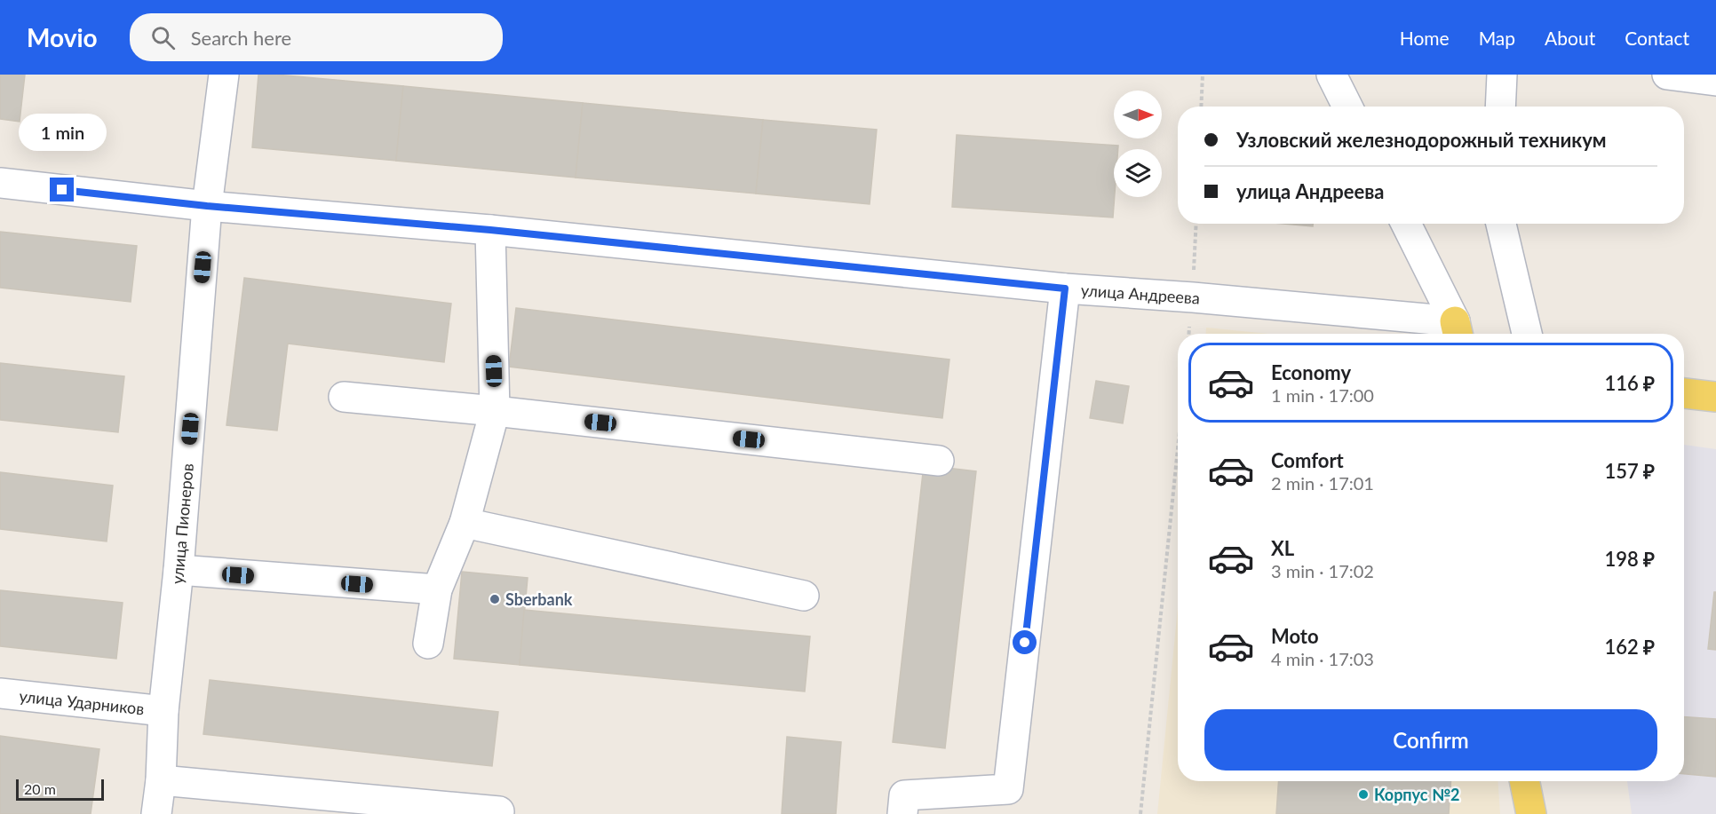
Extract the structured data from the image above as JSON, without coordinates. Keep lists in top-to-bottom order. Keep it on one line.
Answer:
{"streets":{"street":["улица Андреева","улица Пионеров","улица Ударников"]},"crossings":[["улица Андреева","улица Пионеров"],["улица Пионеров","улица Ударников"]],"places":["Sberbank","Корпус №2"],"scale_bar":"20 m","north":"right","page":{"header":"Movio","search":"Search here","nav":["Home","Map","About","Contact"],"banner":["Узловский железнодорожный техникум","улица Андреева"],"bubble":"1 min","list":[{"name":"Economy","note":"1 min · 17:00","value":"116 ₽"},{"name":"Comfort","note":"2 min · 17:01","value":"157 ₽"},{"name":"XL","note":"3 min · 17:02","value":"198 ₽"},{"name":"Moto","note":"4 min · 17:03","value":"162 ₽"}],"buttons":"Confirm","scale":"20 m"}}
